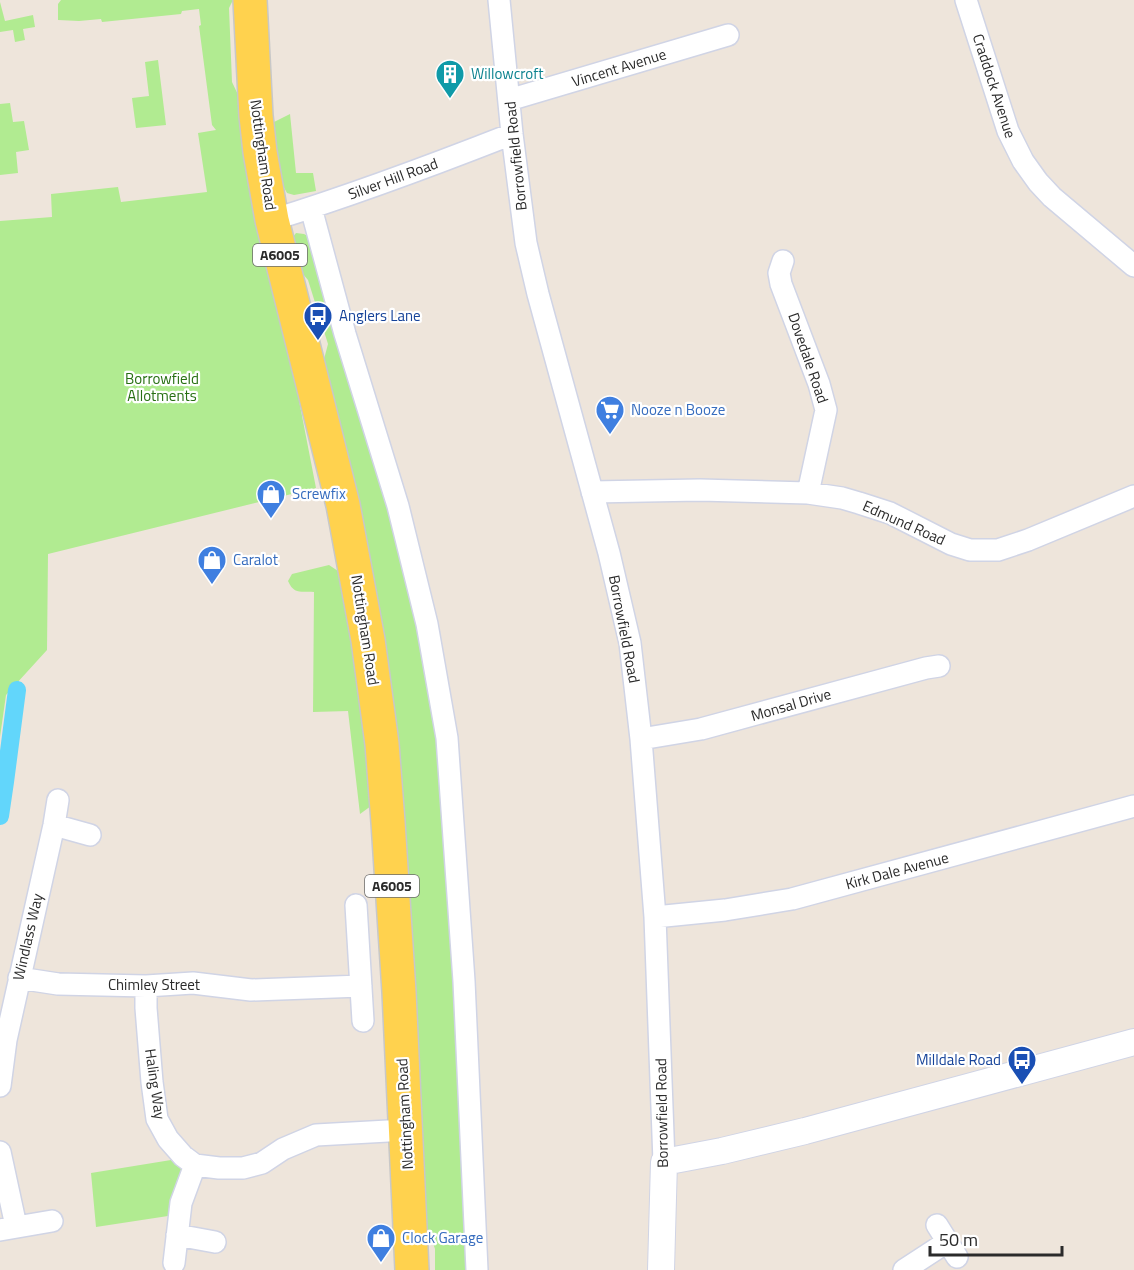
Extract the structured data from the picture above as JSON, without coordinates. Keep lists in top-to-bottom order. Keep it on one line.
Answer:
{"streets":{"main road":["Nottingham Road","A6005"],"street":["Vincent Avenue","Craddock Avenue","Borrowfield Road","Silver Hill Road","Dovedale Road","Edmund Road","Monsal Drive","Kirk Dale Avenue","Windlass Way","Chimley Street","Haling Way"]},"crossings":[["Vincent Avenue","Borrowfield Road"],["Nottingham Road","Silver Hill Road"],["Borrowfield Road","Silver Hill Road"],["Borrowfield Road","Edmund Road"],["Borrowfield Road","Monsal Drive"],["Borrowfield Road","Kirk Dale Avenue"],["Dovedale Road","Edmund Road"],["Windlass Way","Chimley Street"],["Chimley Street","Haling Way"]],"parks":["Borrowfield Allotments"],"places":{"building":["Willowcroft"],"bus stop":["Anglers Lane","Milldale Road"],"supermarket":["Nooze n Booze"],"shop":["Screwfix","Caralot","Clock Garage"]},"scale_bar":"50 m"}
